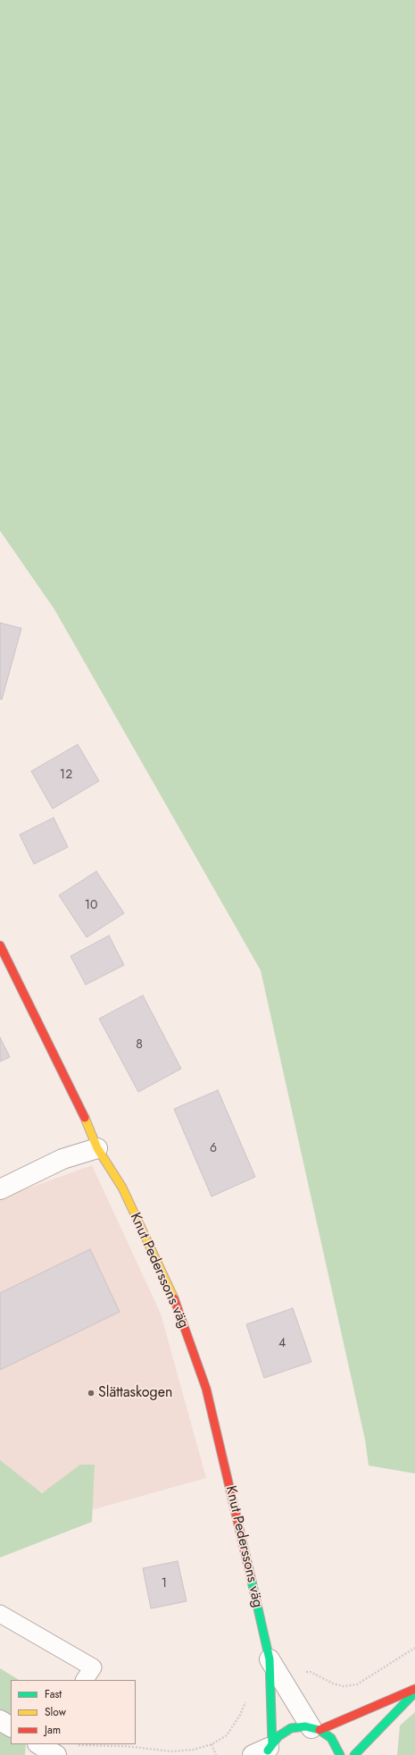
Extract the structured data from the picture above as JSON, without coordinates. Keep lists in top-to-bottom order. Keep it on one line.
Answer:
{"streets":{"street":["Knut Pederssons väg"]},"places":["Slättaskogen"],"house_numbers":["12","10","8","6","4","1"],"legend":["Fast","Slow","Jam"]}
